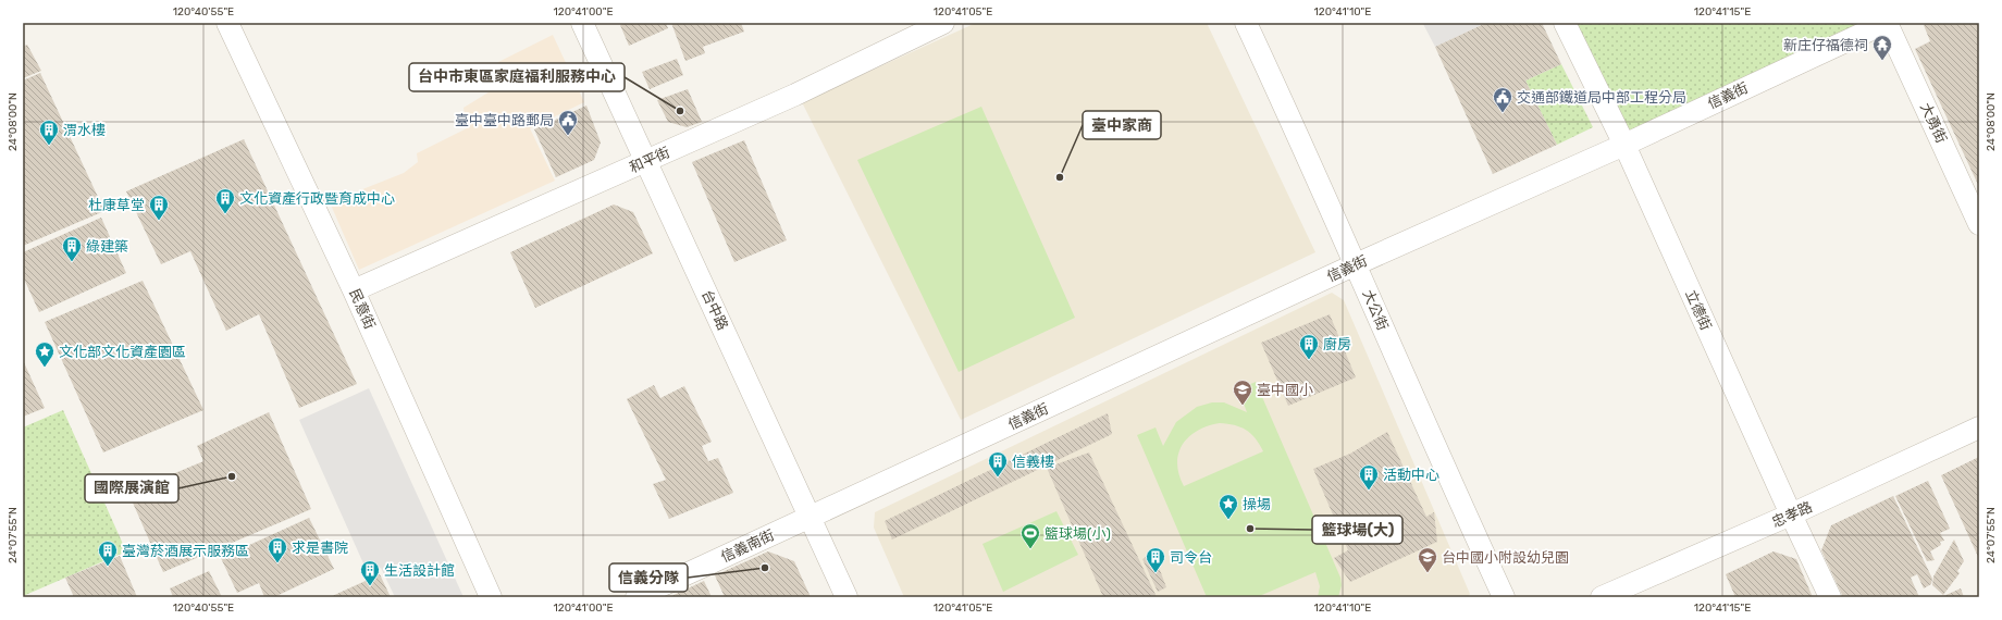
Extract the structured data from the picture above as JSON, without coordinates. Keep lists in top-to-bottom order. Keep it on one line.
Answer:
{"streets":{"street":["信義街","大勇街","和平街","民意街","台中路","大公街","立德街","忠孝路","信義南街"]},"crossings":[["信義街","大勇街"],["信義街","台中路"],["信義街","大公街"],["信義街","立德街"],["信義街","信義南街"],["和平街","民意街"],["和平街","台中路"],["台中路","信義南街"],["立德街","忠孝路"]],"places":{"temple":["新庄仔福德祠"],"other":["台中市東區家庭福利服務中心","臺中家商","國際展演館","籃球場(大)","信義分隊"],"public building":["交通部鐵道局中部工程分局","臺中臺中路郵局"],"building":["渭水樓","文化資產行政暨育成中心","杜康草堂","綠建築","廚房","信義樓","活動中心","求是書院","臺灣菸酒展示服務區","司令台","生活設計館"],"place":["文化部文化資產園區","操場"],"school or university":["臺中國小","台中國小附設幼兒園"],"sports":["籃球場(小)"]},"coordinates":["120°40'55\"E","120°41'00\"E","120°41'05\"E","120°41'10\"E","120°41'15\"E","24°08'00\"N","24°07'55\"N"]}
